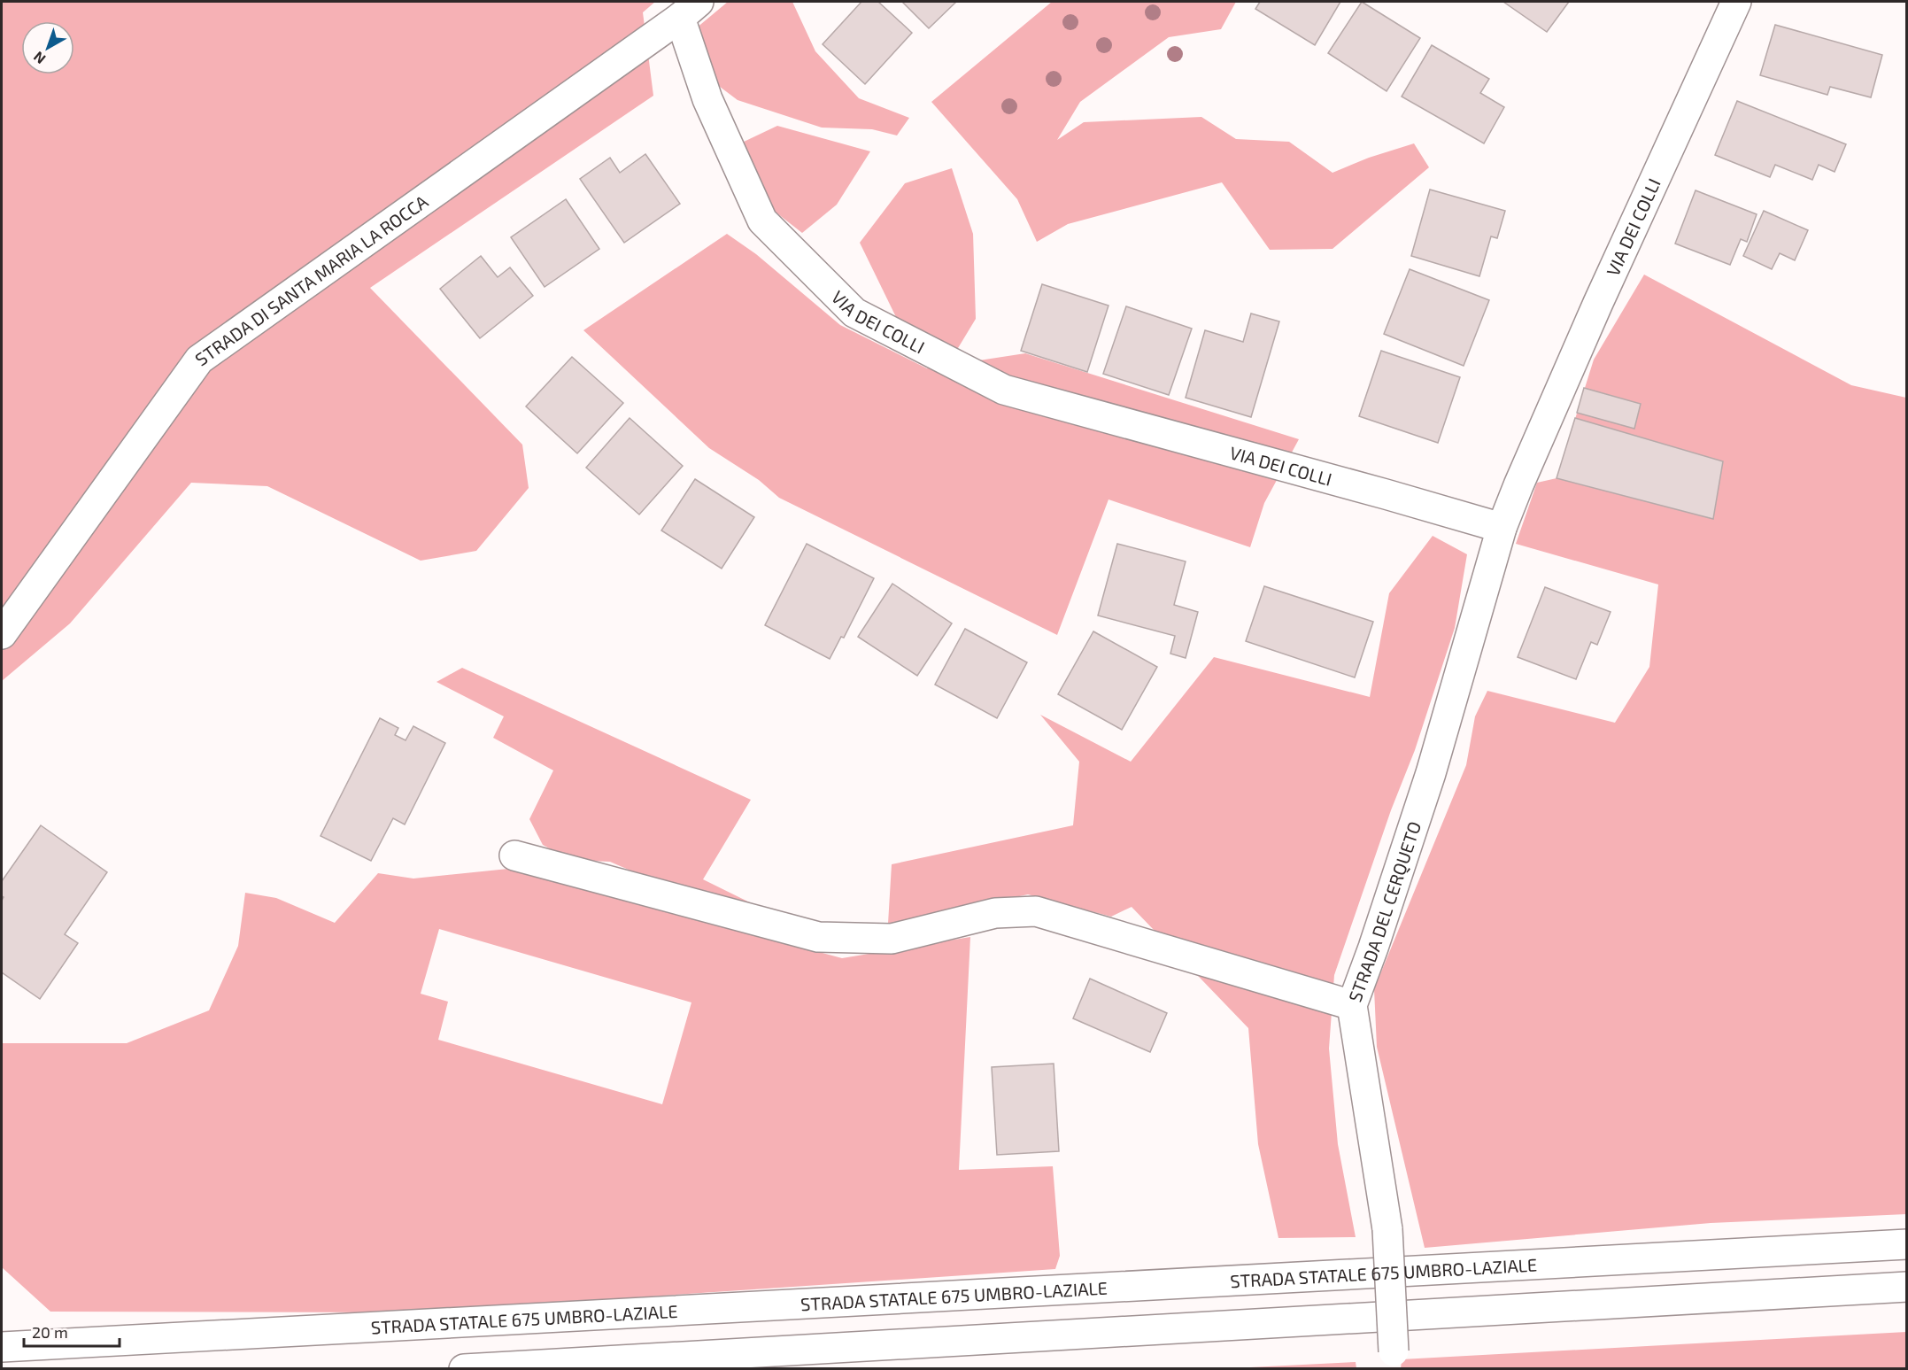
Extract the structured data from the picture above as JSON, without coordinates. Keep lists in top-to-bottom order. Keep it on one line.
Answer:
{"streets":{"main road":["VIA DEI COLLI","STRADA DI SANTA MARIA LA ROCCA","STRADA DEL CERQUETO","STRADA STATALE 675 UMBRO-LAZIALE"]},"crossings":[["VIA DEI COLLI","STRADA DI SANTA MARIA LA ROCCA"],["VIA DEI COLLI","STRADA DEL CERQUETO"]],"scale_bar":"20 m","north":"bottom left"}
